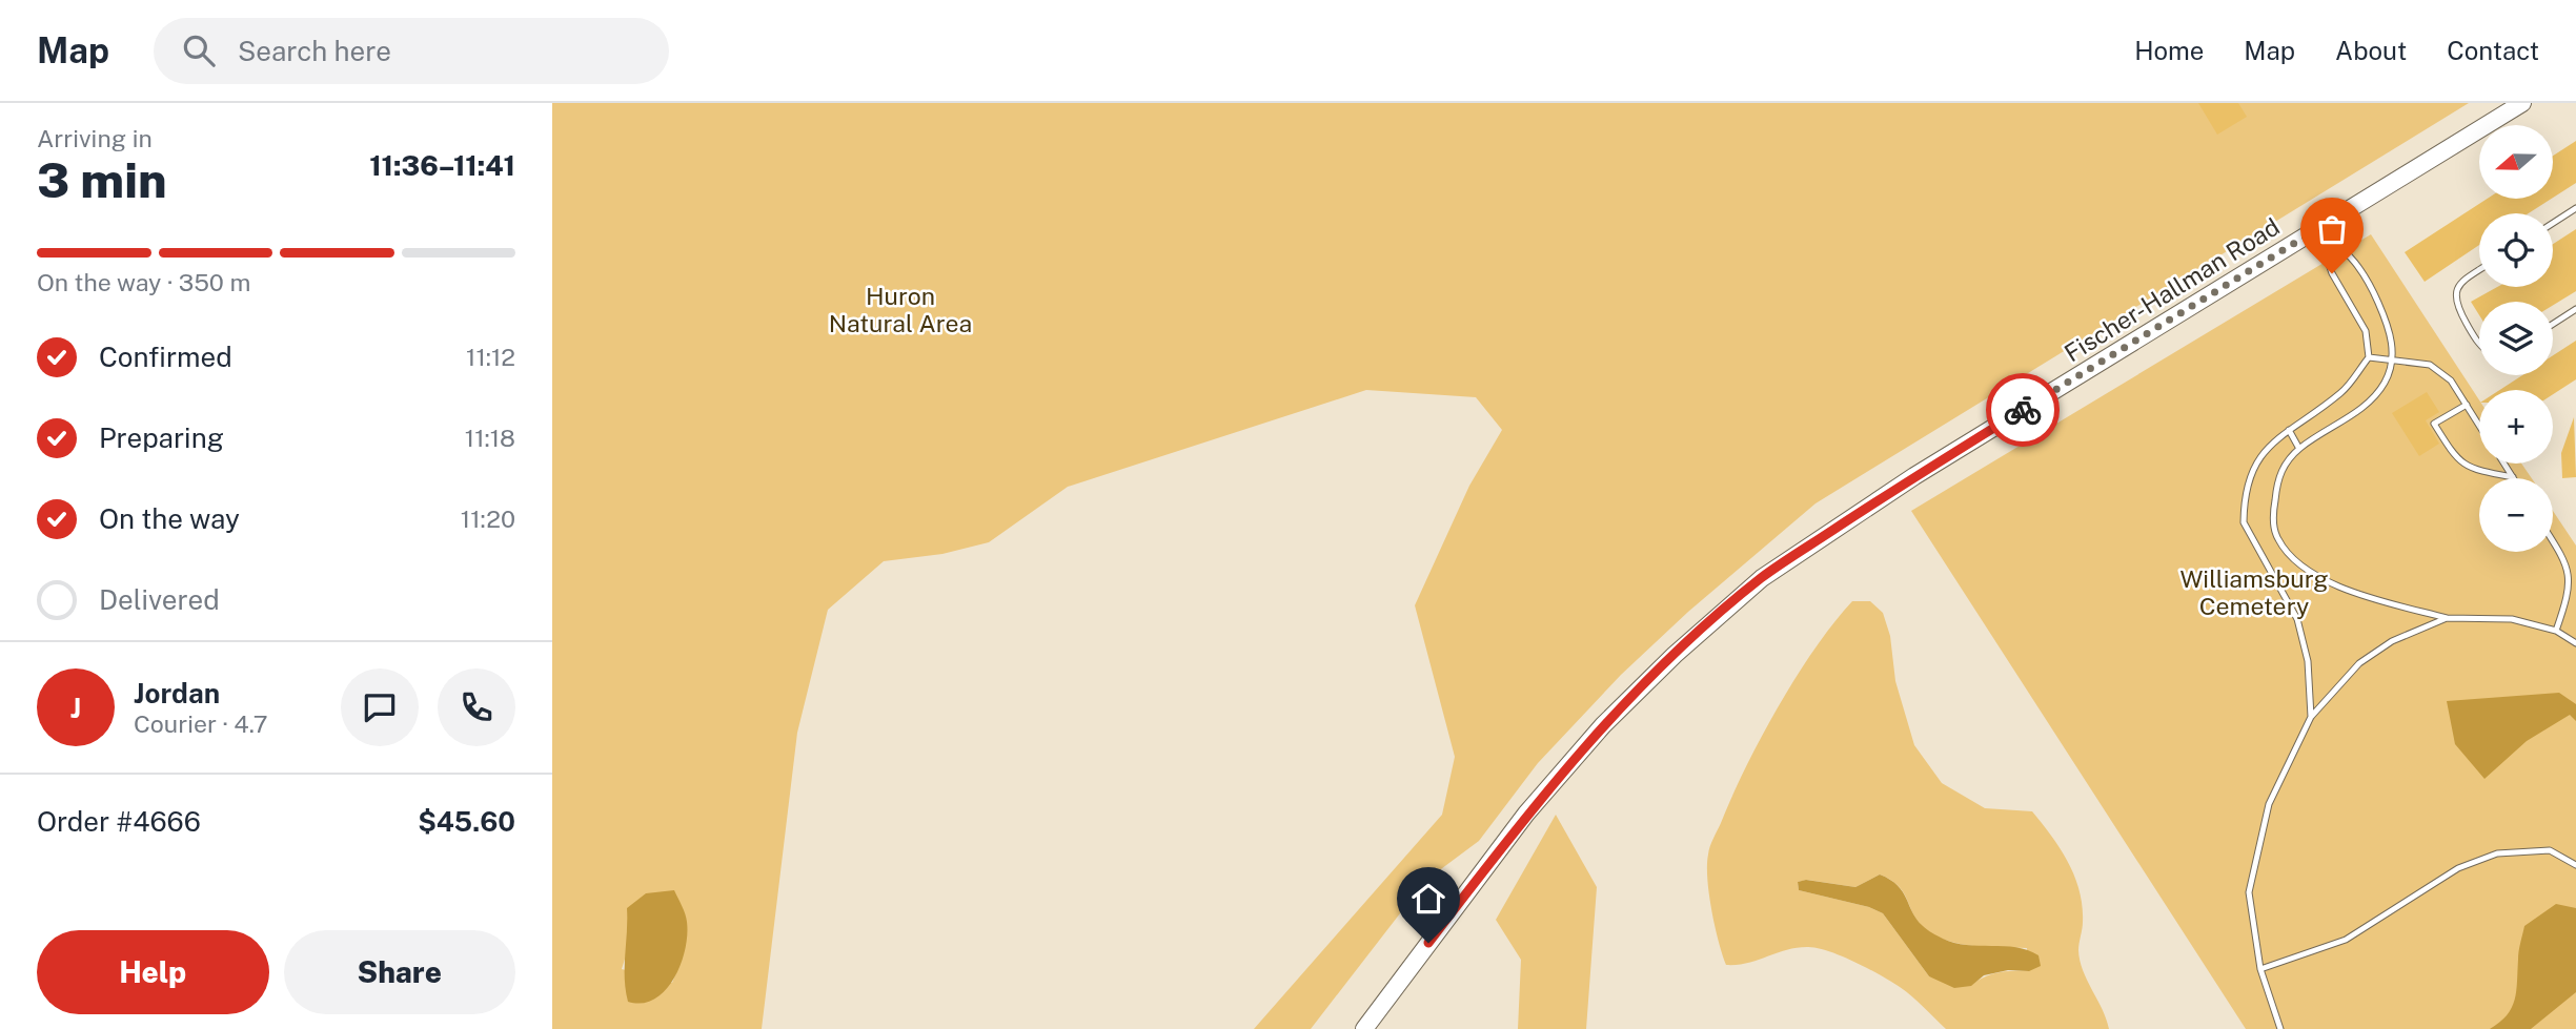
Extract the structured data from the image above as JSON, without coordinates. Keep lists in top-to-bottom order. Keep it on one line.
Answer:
{"streets":{"main road":["Fischer-Hallman Road"]},"parks":["Huron Natural Area","Williamsburg Cemetery"],"north":"left","page":{"header":"Map","search":"Search here","nav":["Home","Map","About","Contact"],"heading":["3 min","Arriving in","11:36–11:41"],"panel":["Jordan","Courier · 4.7","Order #4666","$45.60"],"map_buttons":["+","−"],"bar":"On the way · 350 m","list":[["Confirmed","11:12"],["Preparing","11:18"],["On the way","11:20"],"Delivered"],"round":"J","buttons":["Help","Share"]}}
